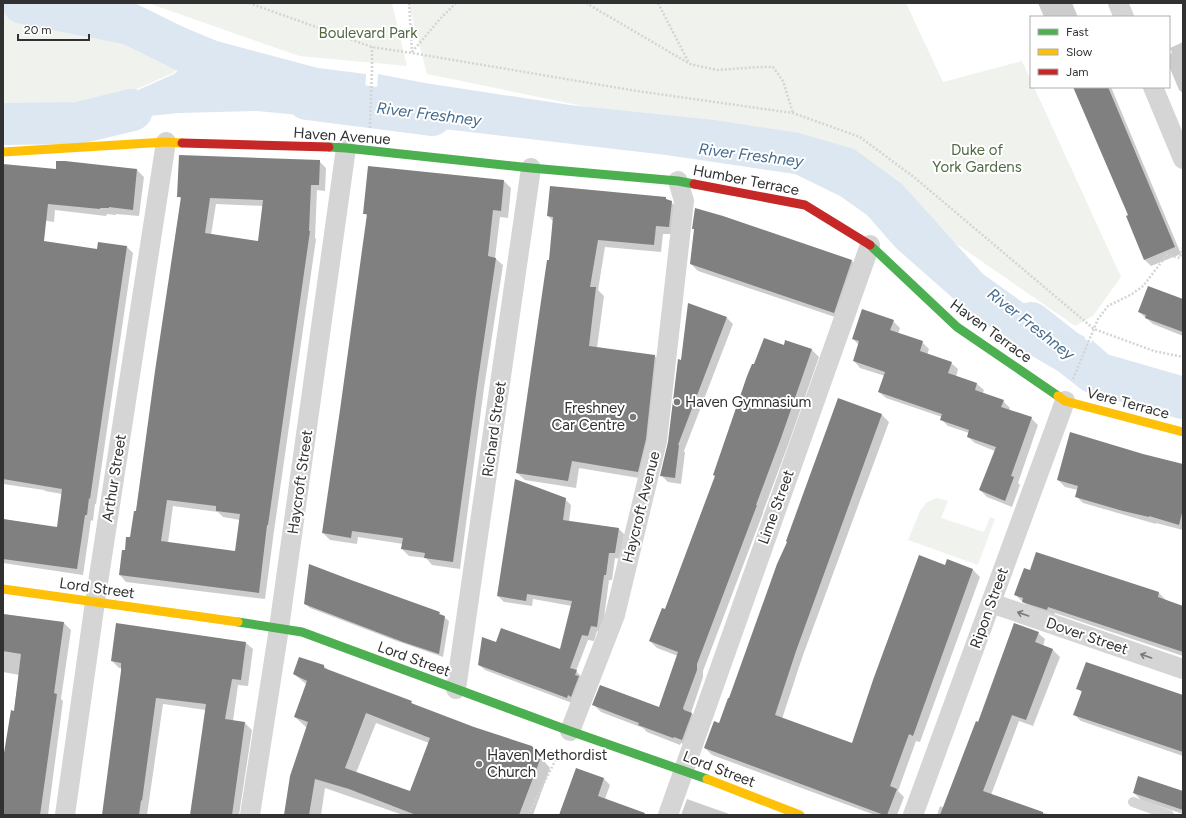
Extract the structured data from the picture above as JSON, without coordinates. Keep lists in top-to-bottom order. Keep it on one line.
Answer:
{"streets":{"street":["Haven Avenue","Humber Terrace","Haven Terrace","Vere Terrace","Richard Street","Arthur Street","Haycroft Street","Haycroft Avenue","Lime Street","Lord Street","Ripon Street","Dover Street"]},"crossings":[["Haven Avenue","Humber Terrace"],["Haven Avenue","Richard Street"],["Haven Avenue","Arthur Street"],["Haven Avenue","Haycroft Street"],["Haven Avenue","Haycroft Avenue"],["Humber Terrace","Haven Terrace"],["Humber Terrace","Haycroft Avenue"],["Humber Terrace","Lime Street"],["Haven Terrace","Vere Terrace"],["Haven Terrace","Lime Street"],["Haven Terrace","Ripon Street"],["Vere Terrace","Ripon Street"],["Richard Street","Lord Street"],["Arthur Street","Lord Street"],["Haycroft Street","Lord Street"],["Haycroft Avenue","Lord Street"],["Lime Street","Lord Street"],["Ripon Street","Dover Street"]],"one_way":["Dover Street"],"water":["River Freshney"],"parks":["Boulevard Park","Duke of York Gardens"],"places":["Haven Gymnasium","Freshney Car Centre","Haven Methordist Church"],"legend":["Fast","Slow","Jam"],"scale_bar":"20 m"}
